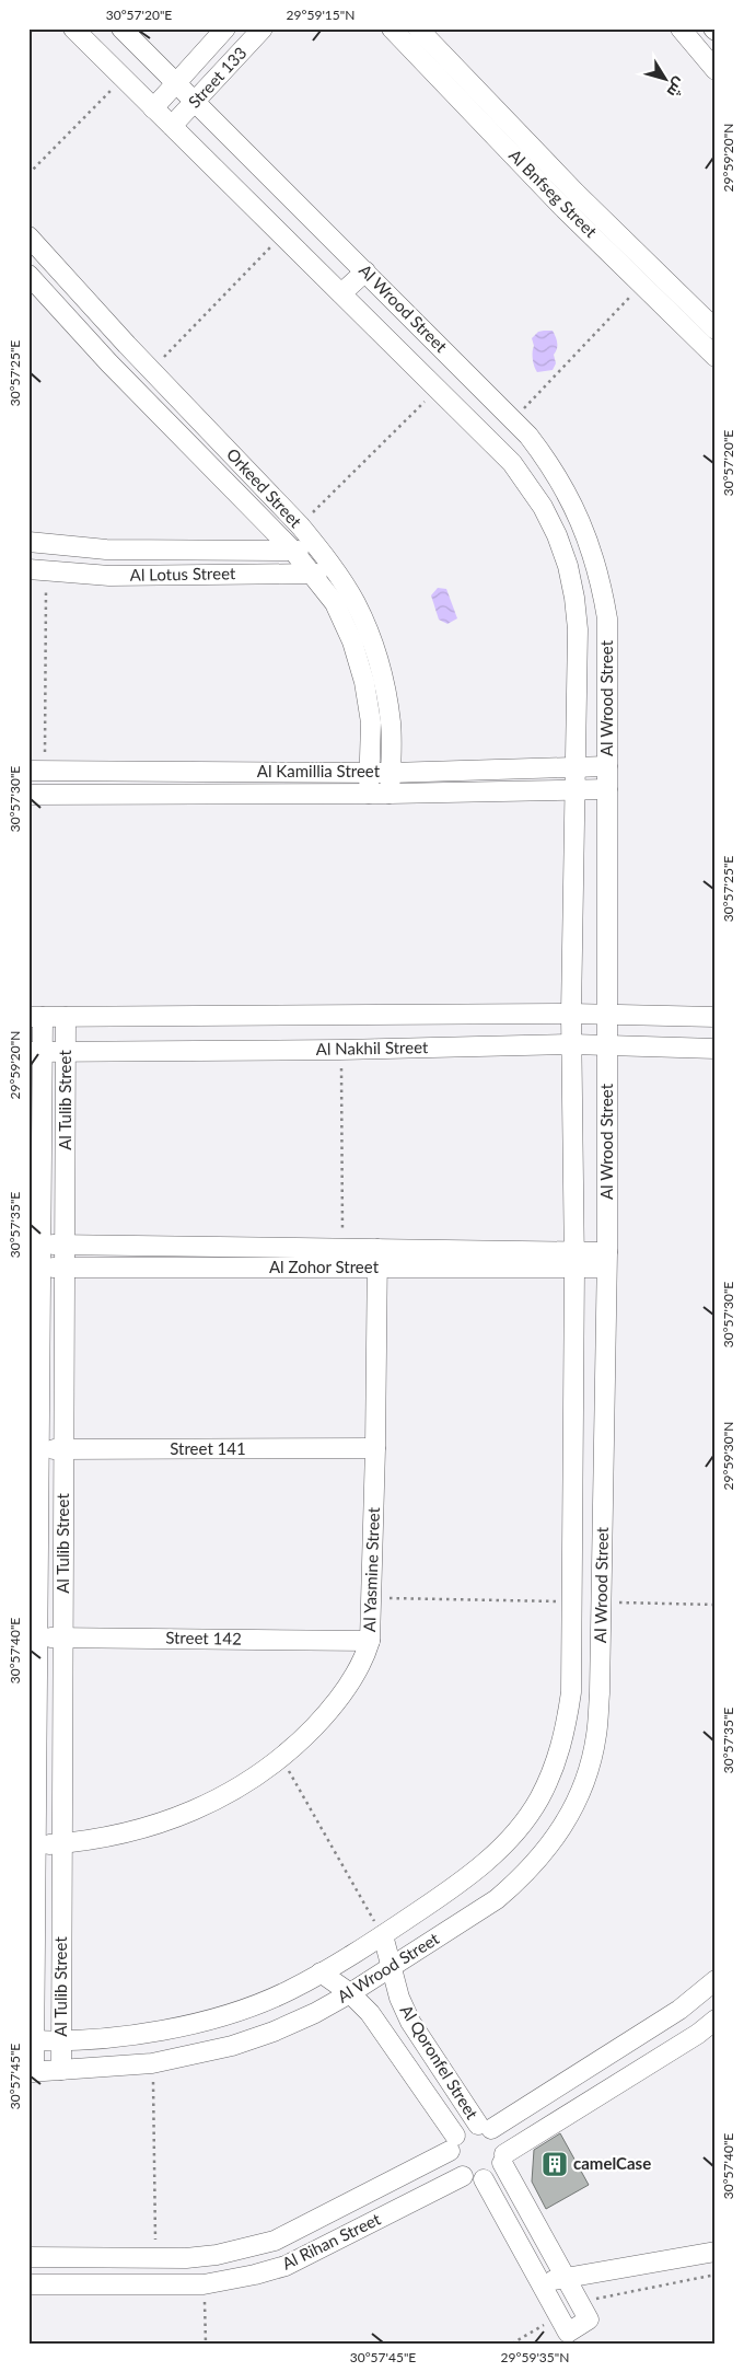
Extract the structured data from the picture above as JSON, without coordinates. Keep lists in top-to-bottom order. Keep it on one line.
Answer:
{"streets":{"street":["Street 133","Al Bnfseg Street","Al Wrood Street","Orkeed Street","Al Lotus Street","Al Kamillia Street","Al Nakhil Street","Al Tulib Street","Al Zohor Street","Street 141","Al Yasmine Street","Street 142","Al Qoronfel Street","Al Rihan Street"]},"crossings":[["Street 133","Al Wrood Street"],["Al Wrood Street","Al Kamillia Street"],["Al Wrood Street","Al Nakhil Street"],["Al Wrood Street","Al Tulib Street"],["Al Wrood Street","Al Zohor Street"],["Al Wrood Street","Al Qoronfel Street"],["Orkeed Street","Al Lotus Street"],["Orkeed Street","Al Kamillia Street"],["Al Nakhil Street","Al Tulib Street"],["Al Tulib Street","Al Zohor Street"],["Al Tulib Street","Street 141"],["Al Tulib Street","Al Yasmine Street"],["Al Tulib Street","Street 142"],["Al Zohor Street","Al Yasmine Street"],["Street 141","Al Yasmine Street"],["Al Yasmine Street","Street 142"],["Al Qoronfel Street","Al Rihan Street"]],"places":{"building":["camelCase"]},"north":"bottom right","coordinates":["30°57'20\"E","29°59'15\"N","29°59'20\"N","30°57'25\"E","30°57'30\"E","30°57'35\"E","29°59'30\"N","30°57'40\"E","30°57'45\"E","29°59'35\"N"]}
